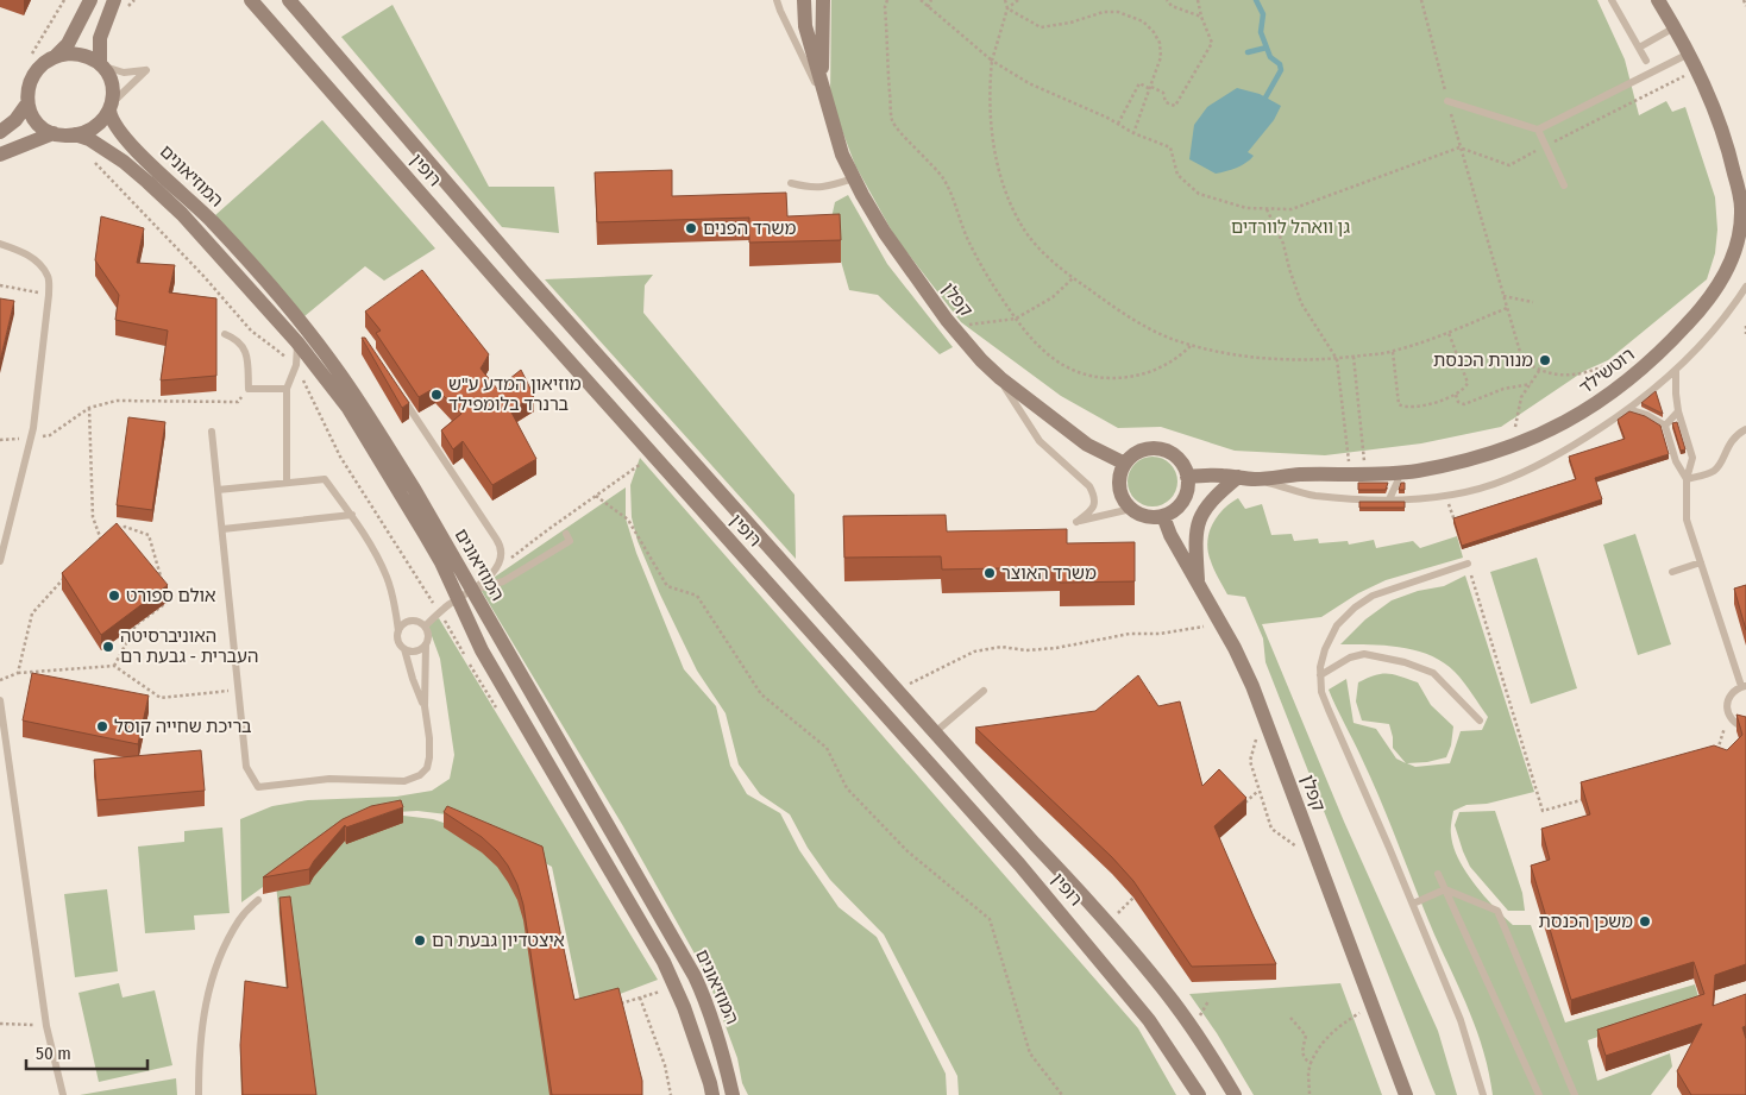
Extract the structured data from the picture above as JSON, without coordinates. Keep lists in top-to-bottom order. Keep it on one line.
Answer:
{"streets":{"street":["רופין","המוזיאונים","קפלן","רוטשילד"]},"crossings":[["קפלן","רוטשילד"]],"parks":["גן וואהל לוורדים"],"places":["משרד הפנים","מנורת הכנסת","מוזיאון המדע ע\"ש ברנרד בלומפילד","משרד האוצר","אולם ספורט","האוניברסיטה העברית - גבעת רם","בריכת שחייה קוסל","משכן הכנסת","איצטדיון גבעת רם"],"scale_bar":"50 m"}
